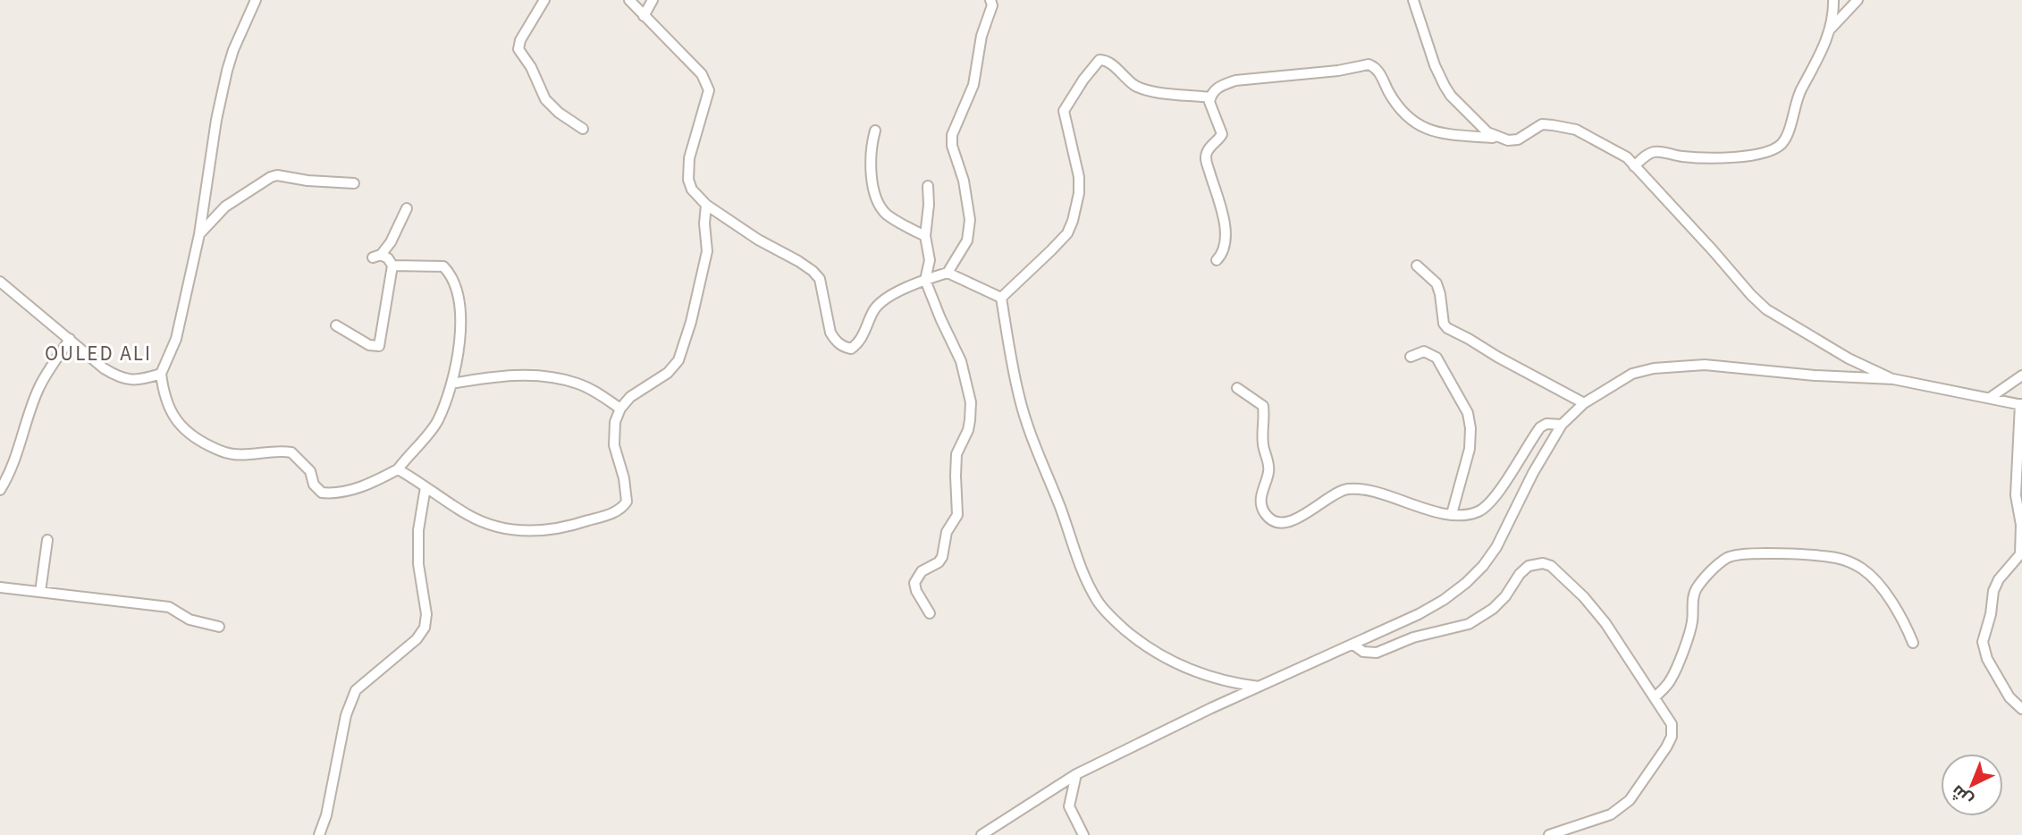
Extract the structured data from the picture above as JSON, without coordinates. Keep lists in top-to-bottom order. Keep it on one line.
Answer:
{"districts":["OULED ALI"],"north":"bottom left"}
